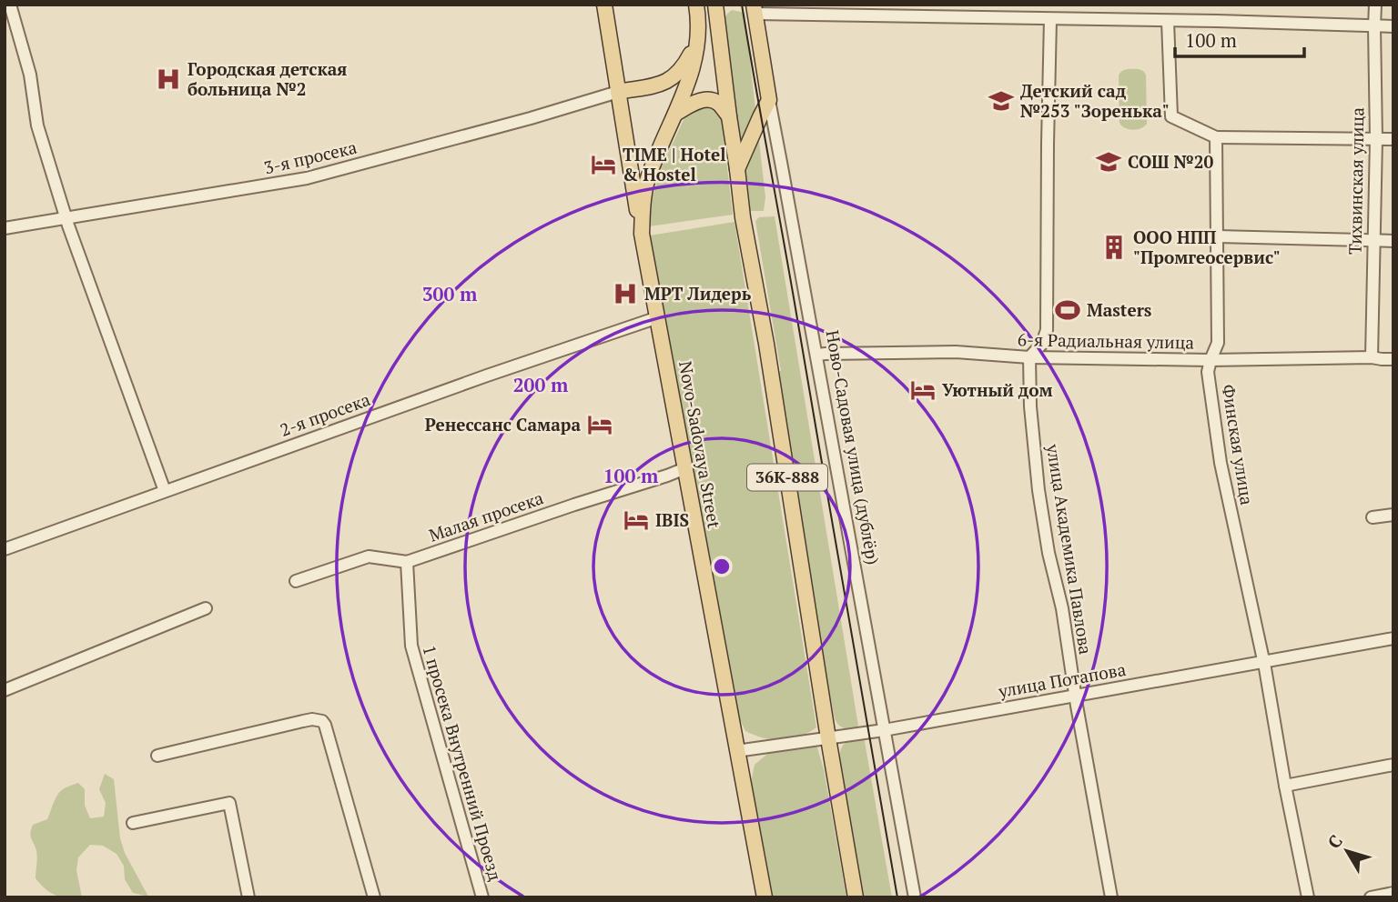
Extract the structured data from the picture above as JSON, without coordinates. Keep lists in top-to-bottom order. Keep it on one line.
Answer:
{"streets":{"main road":["Novo-Sadovaya Street","Ново-Садовая улица (дублёр)","36К-888"],"street":["3-я просека","Тихвинская улица","6-я Радиальная улица","2-я просека","Финская улица","Малая просека","улица Академика Павлова","улица Потапова","1 просека Внутренний Проезд"]},"crossings":[["Тихвинская улица","6-я Радиальная улица"],["6-я Радиальная улица","Финская улица"],["6-я Радиальная улица","Ново-Садовая улица (дублёр)"],["6-я Радиальная улица","улица Академика Павлова"],["2-я просека","Novo-Sadovaya Street"],["Novo-Sadovaya Street","Малая просека"],["Novo-Sadovaya Street","улица Потапова"],["Финская улица","улица Потапова"],["Ново-Садовая улица (дублёр)","улица Потапова"],["36К-888","улица Потапова"],["Малая просека","1 просека Внутренний Проезд"],["улица Академика Павлова","улица Потапова"]],"places":{"hospital":["Городская детская больница №2","МРТ Лидерь"],"school or university":["Детский сад №253 \"Зоренька\"","СОШ №20"],"hotel":["TIME | Hotel & Hostel","Уютный дом","Ренессанс Самара","IBIS"],"building":["ООО НПП \"Промгеосервис\""],"sports":["Masters"]},"scale_bar":"100 m","north":"top left","rings":["300 m","200 m","100 m"]}
